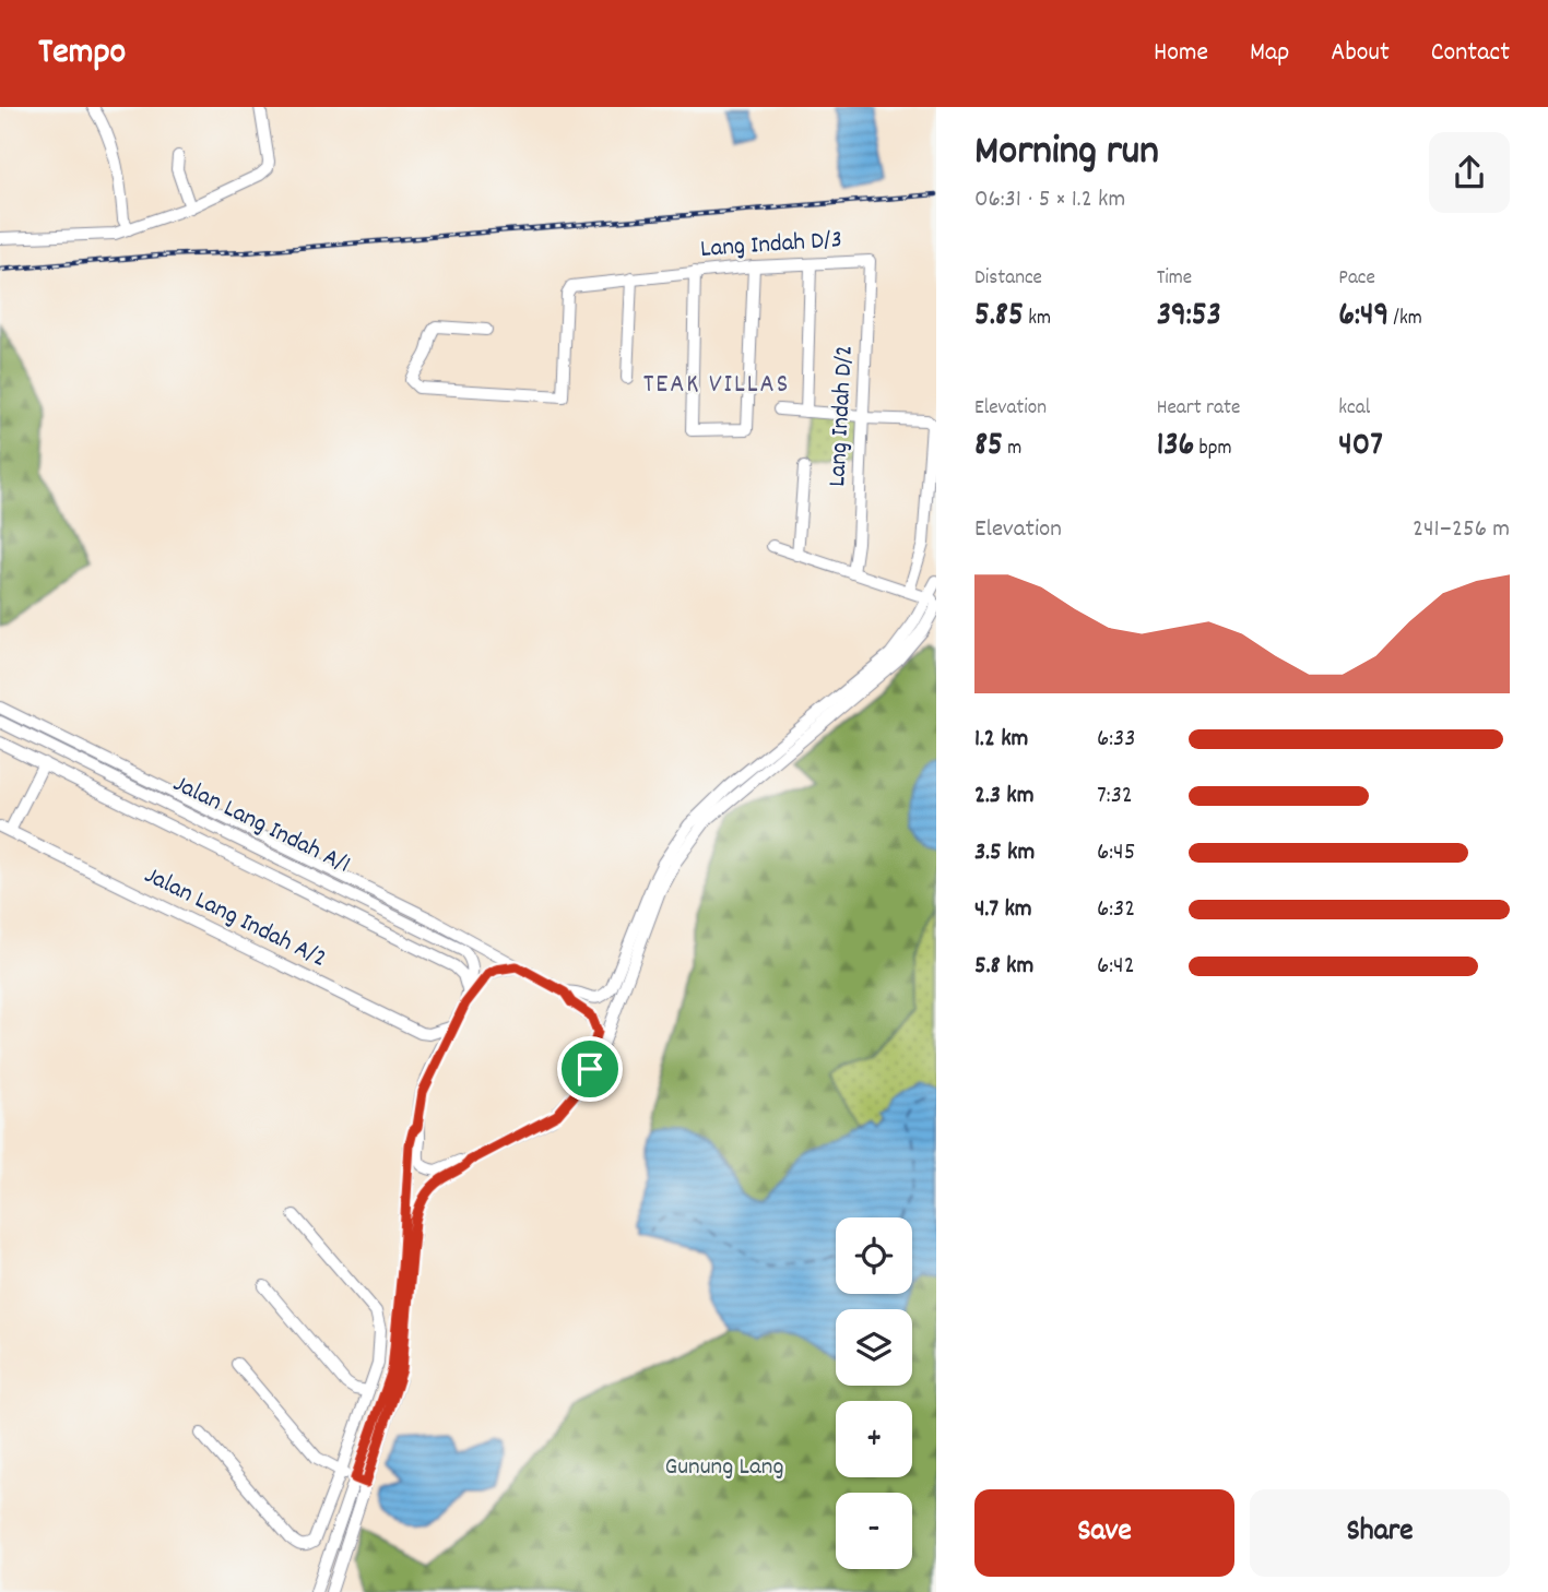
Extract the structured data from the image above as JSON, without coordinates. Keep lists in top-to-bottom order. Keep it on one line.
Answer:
{"streets":{"street":["Lang Indah D/3","Lang Indah D/2","Jalan Lang Indah A/1","Jalan Lang Indah A/2"]},"crossings":[["Lang Indah D/3","Lang Indah D/2"]],"districts":["TEAK VILLAS"],"parks":["Gunung Lang"],"page":{"header":"Tempo","nav":["Home","Map","About","Contact"],"heading":["Morning run","06:31 · 5 × 1.2 km"],"stats":[["Distance","5.85 km"],["Time","39:53"],["Pace","6:49 /km"],["Elevation","85 m"],["Heart rate","136 bpm"],["kcal","407"]],"chart":["Elevation","241–256 m"],"list":[{"name":"1.2 km","note":"6:33"},{"name":"2.3 km","note":"7:32"},{"name":"3.5 km","note":"6:45"},{"name":"4.7 km","note":"6:32"},{"name":"5.8 km","note":"6:42"}],"map_buttons":["+","−"],"buttons":["Save","Share"]}}
